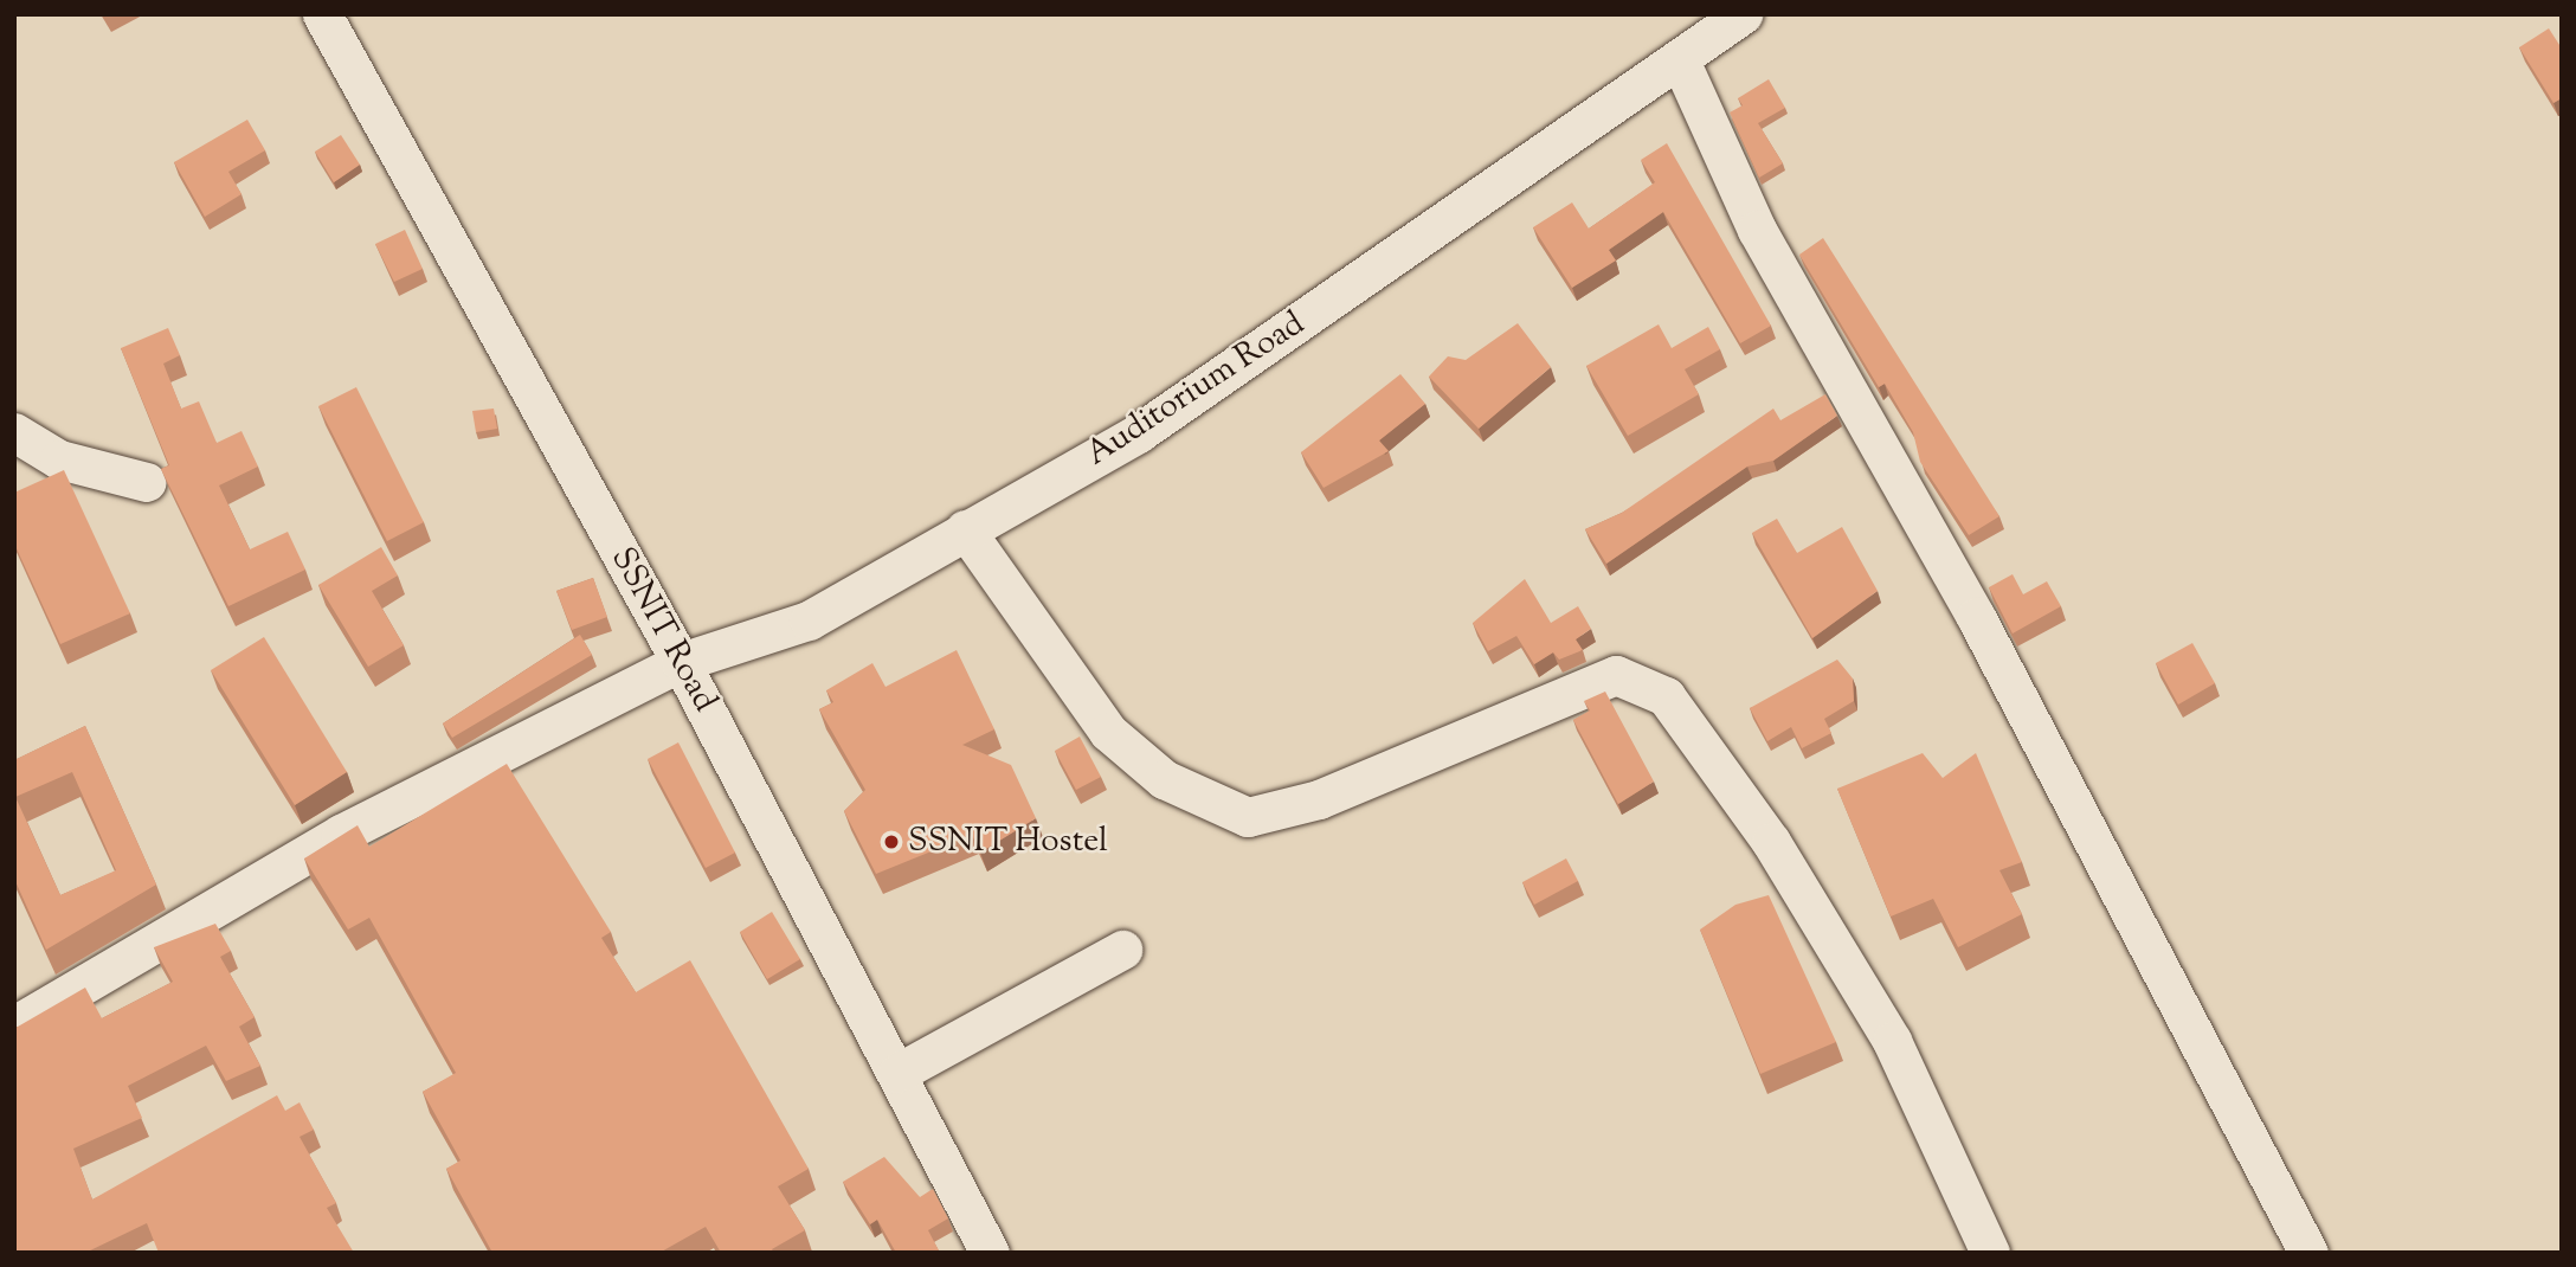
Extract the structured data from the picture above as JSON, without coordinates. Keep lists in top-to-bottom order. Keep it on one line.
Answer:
{"streets":{"street":["Auditorium Road","SSNIT Road"]},"crossings":[["Auditorium Road","SSNIT Road"]],"places":["SSNIT Hostel"]}
